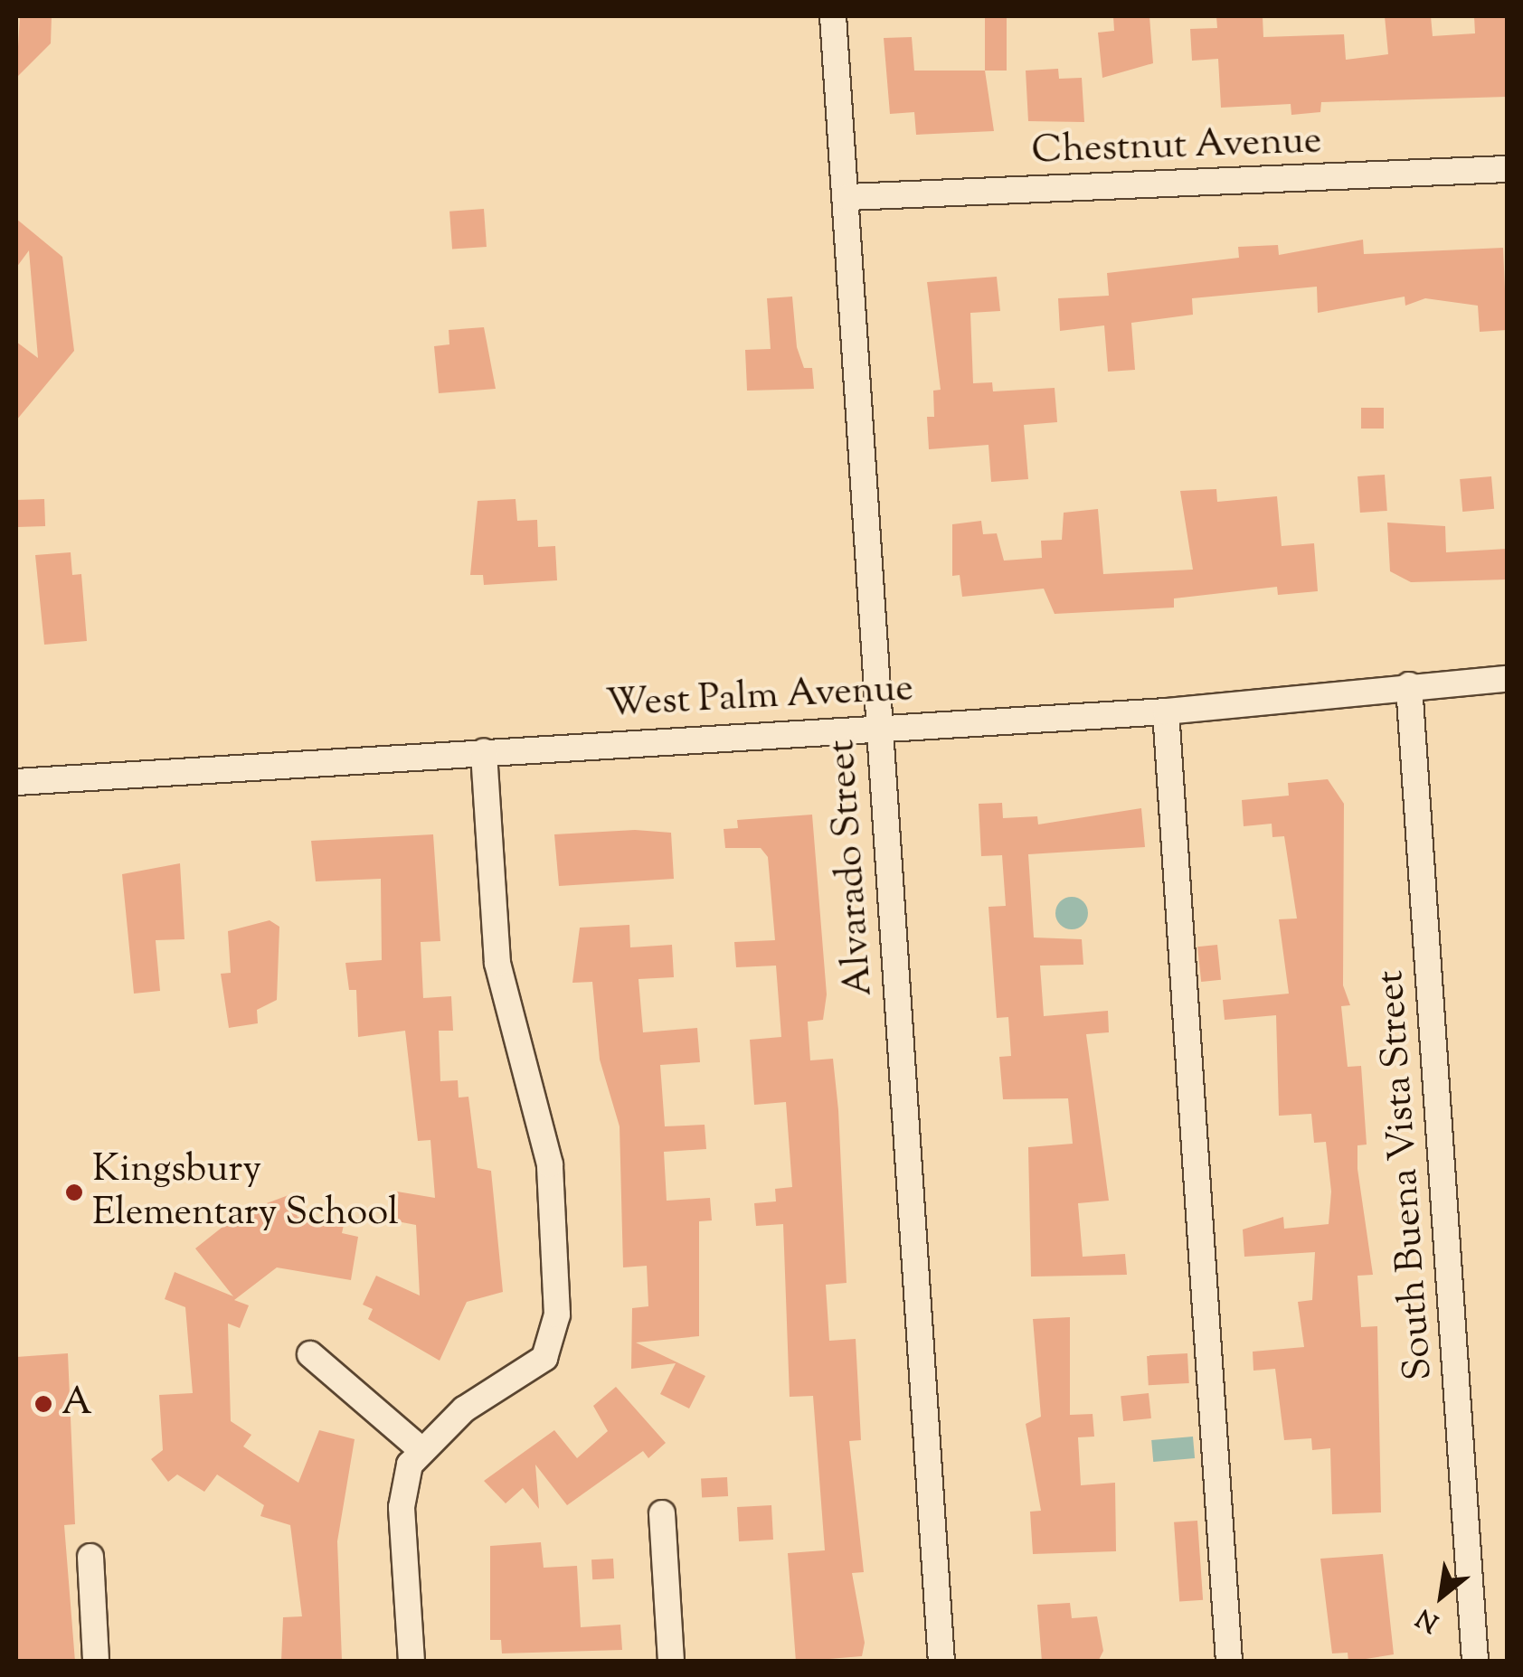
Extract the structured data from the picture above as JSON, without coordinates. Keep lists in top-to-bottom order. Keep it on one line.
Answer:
{"streets":{"street":["Chestnut Avenue","West Palm Avenue","Alvarado Street","South Buena Vista Street"]},"crossings":[["Chestnut Avenue","Alvarado Street"],["West Palm Avenue","Alvarado Street"],["West Palm Avenue","South Buena Vista Street"]],"places":["Kingsbury Elementary School","A"],"north":"bottom left"}
